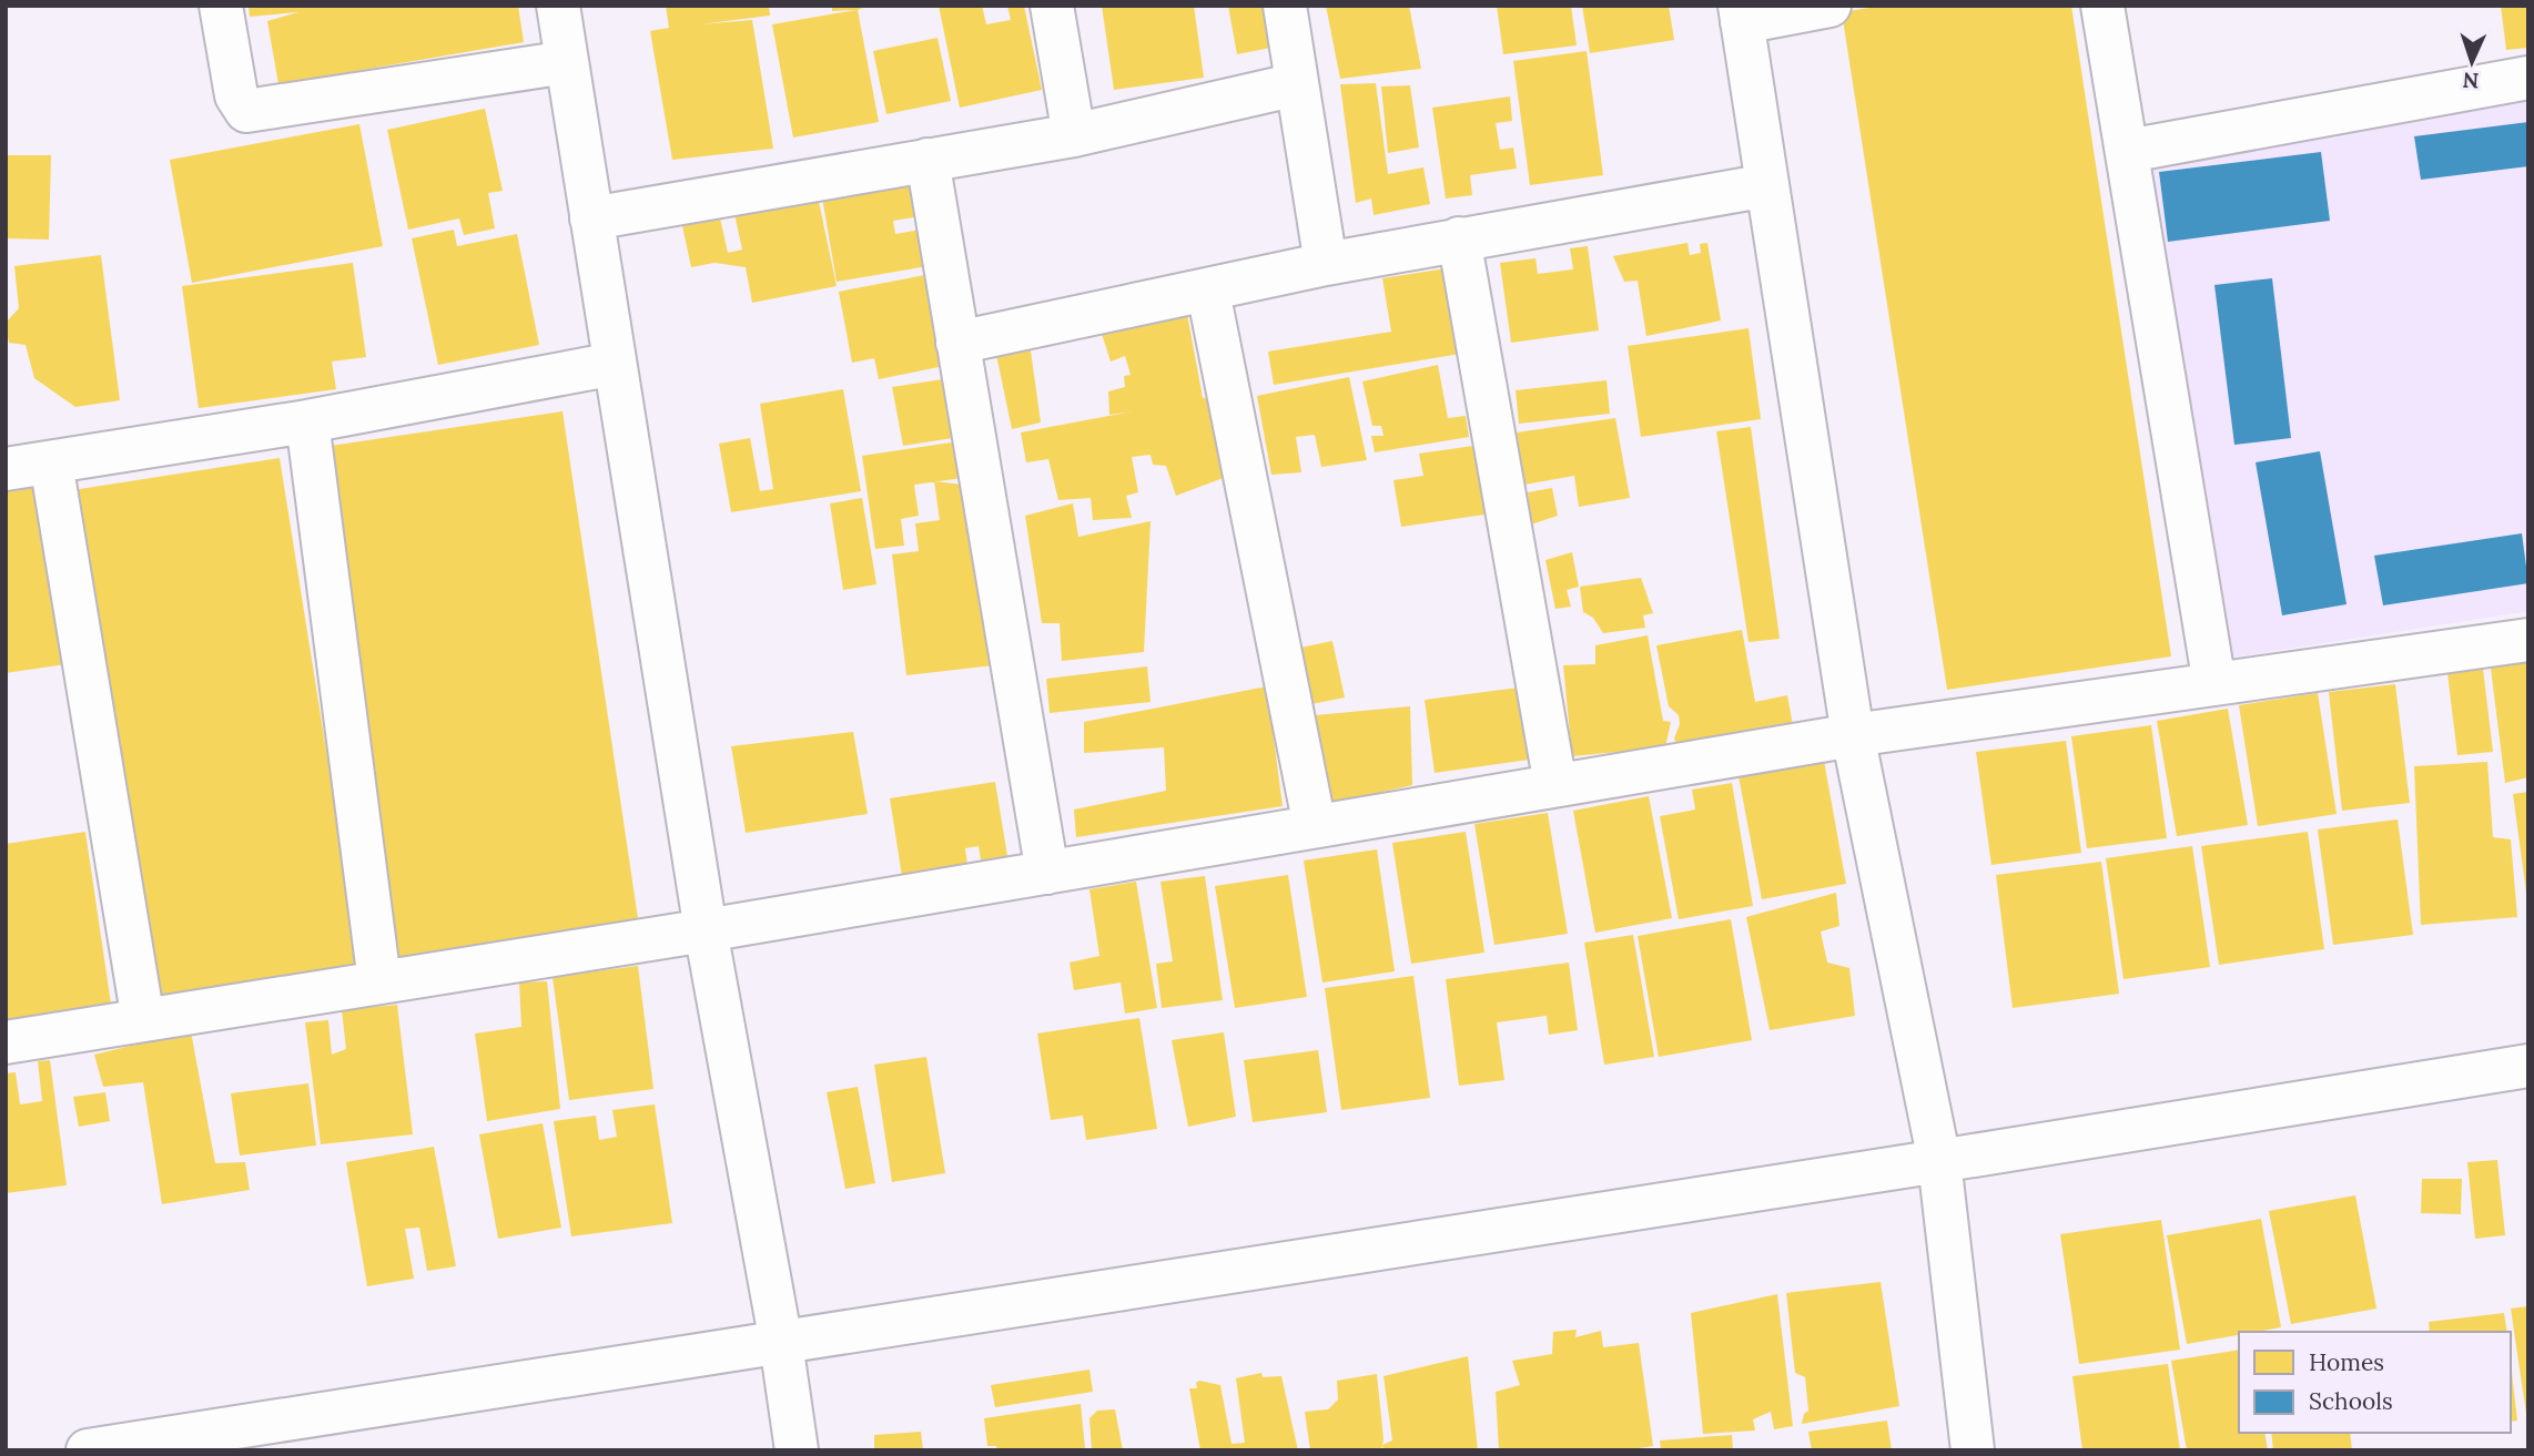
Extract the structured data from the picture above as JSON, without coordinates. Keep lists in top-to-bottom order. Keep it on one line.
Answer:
{"legend":["Homes","Schools"],"north":"bottom"}
